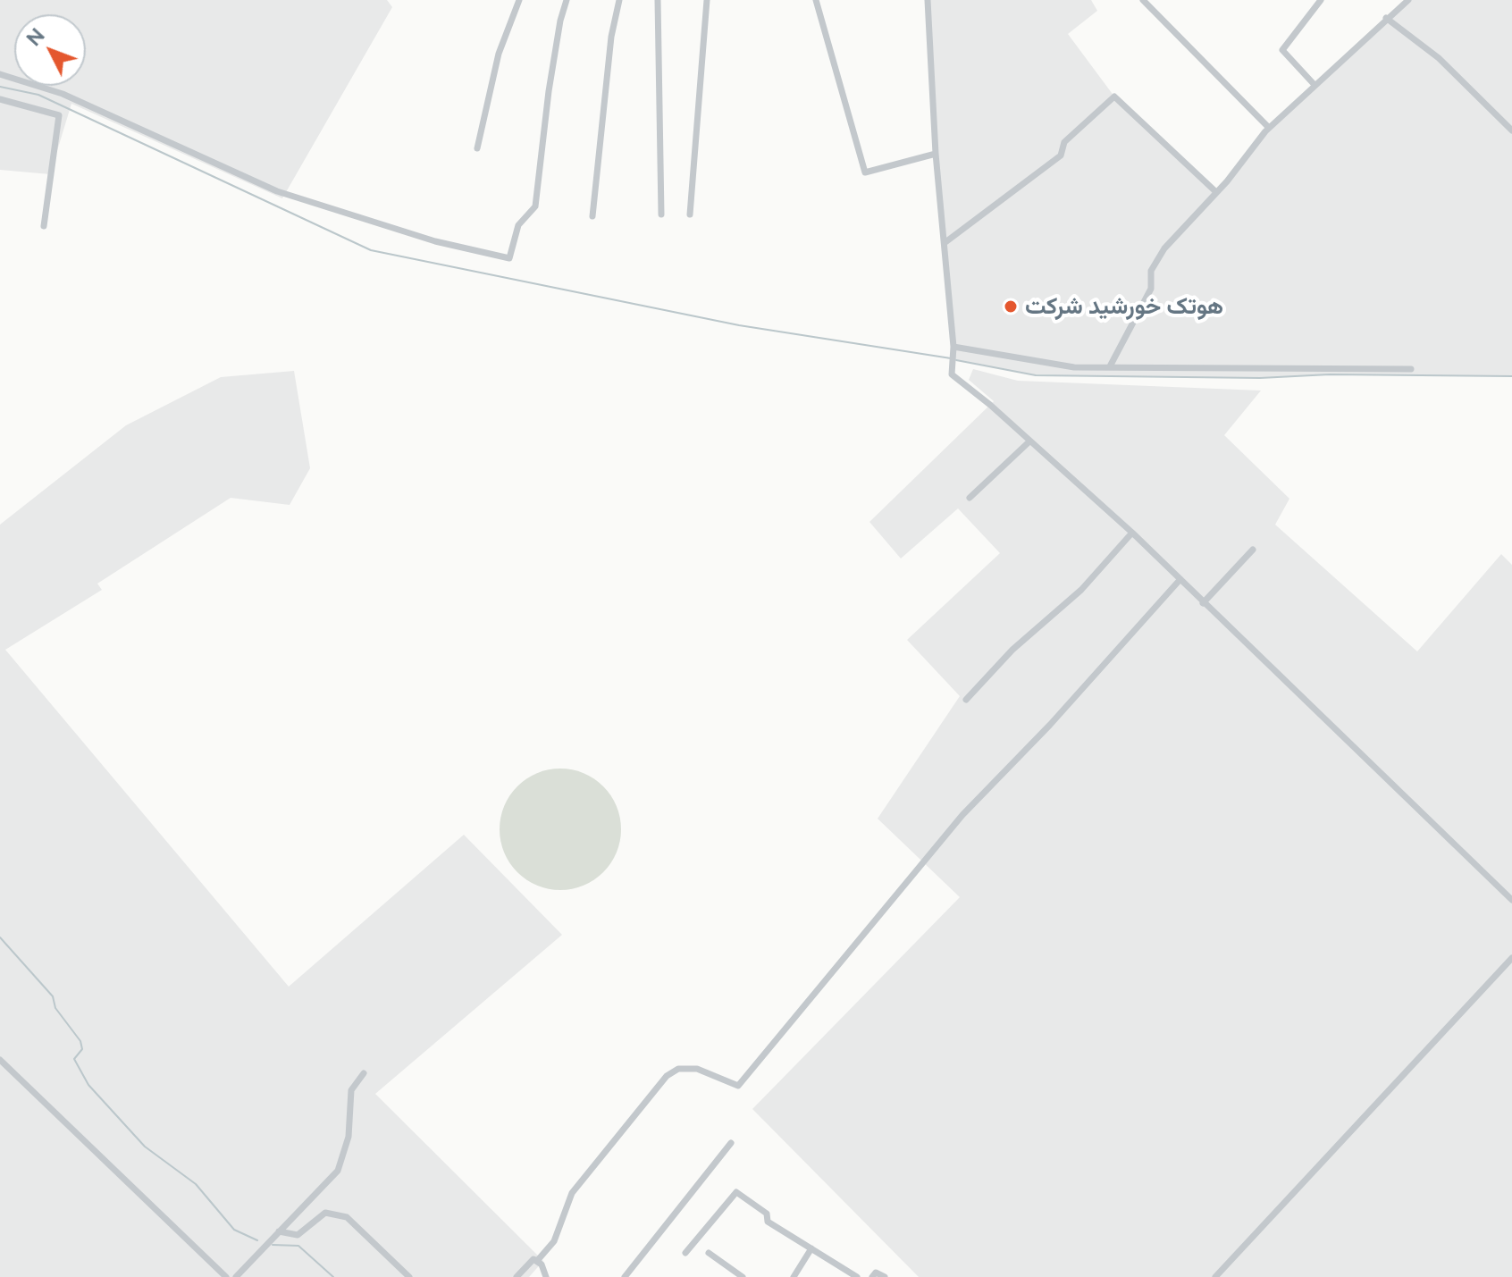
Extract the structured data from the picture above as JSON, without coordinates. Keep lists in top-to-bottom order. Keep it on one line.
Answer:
{"places":["هوتک خورشید شرکت"],"north":"top left"}
